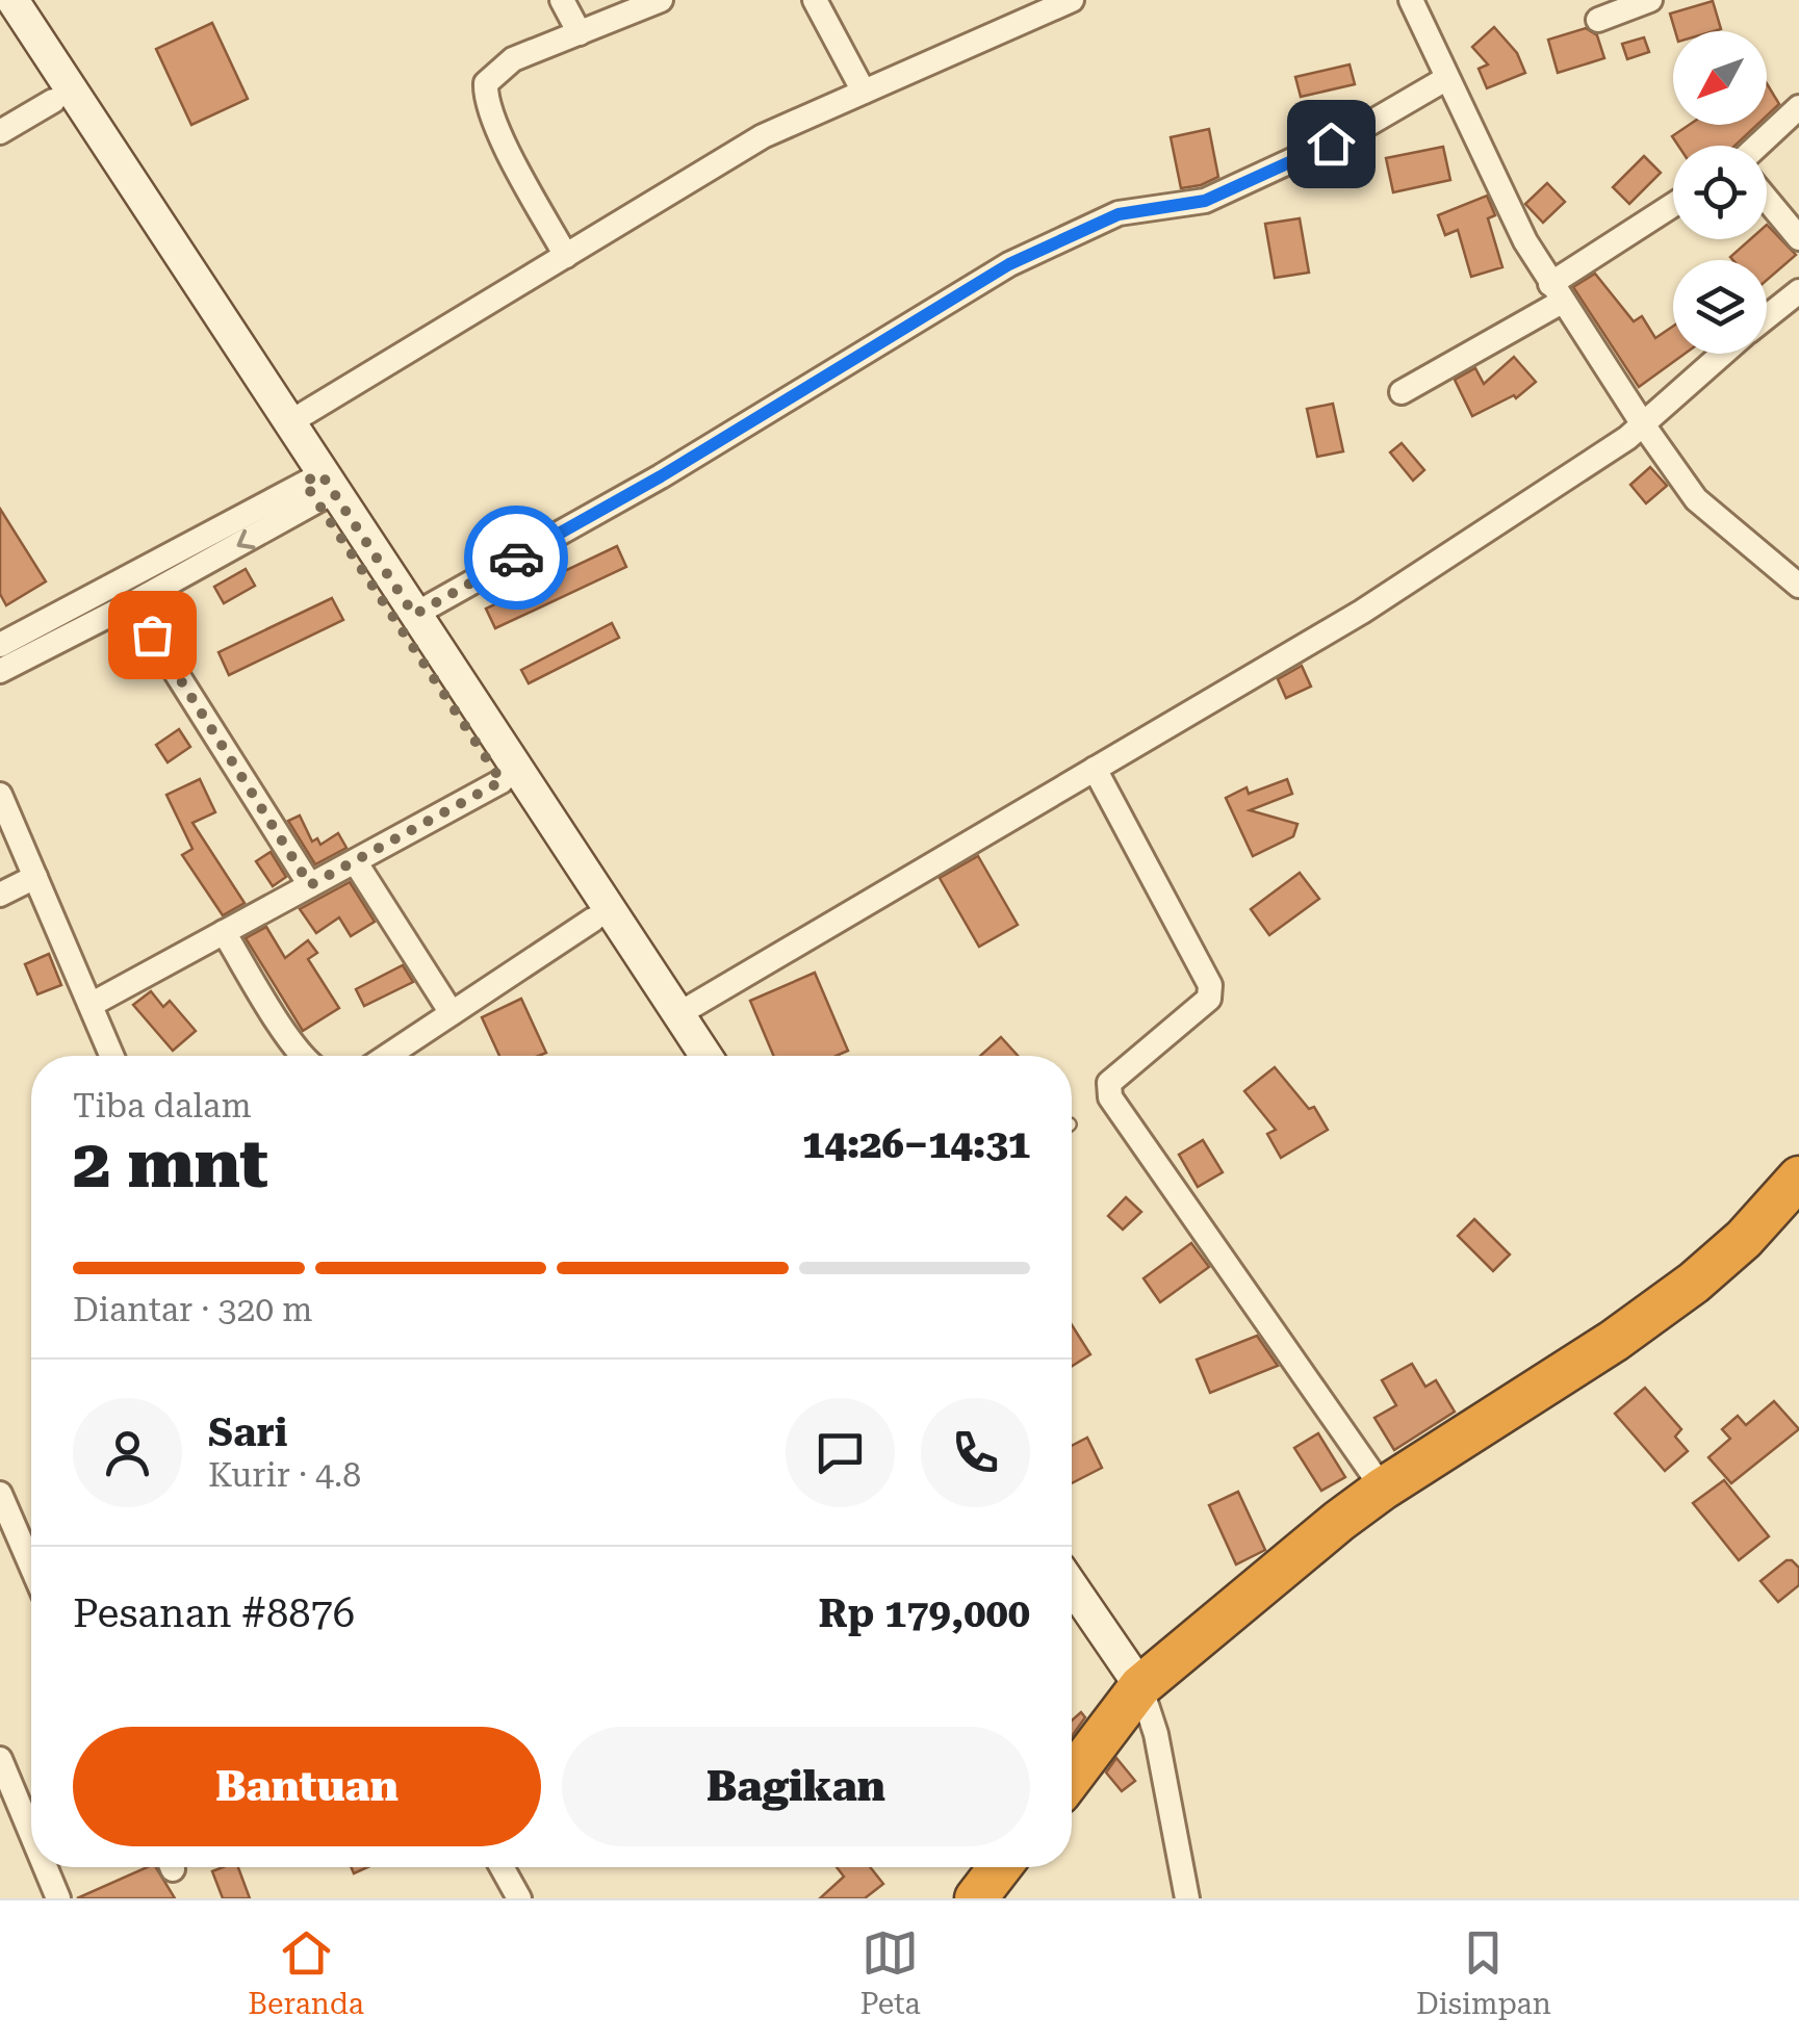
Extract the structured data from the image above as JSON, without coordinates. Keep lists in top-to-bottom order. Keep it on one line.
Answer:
{"north":"bottom left","page":{"heading":["2 mnt","Tiba dalam","14:26–14:31"],"panel":["Sari","Kurir · 4.8","Pesanan #8876","Rp 179,000"],"bar":"Diantar · 320 m","buttons":["Bantuan","Bagikan"],"tabs":["Beranda","Peta","Disimpan"]}}
